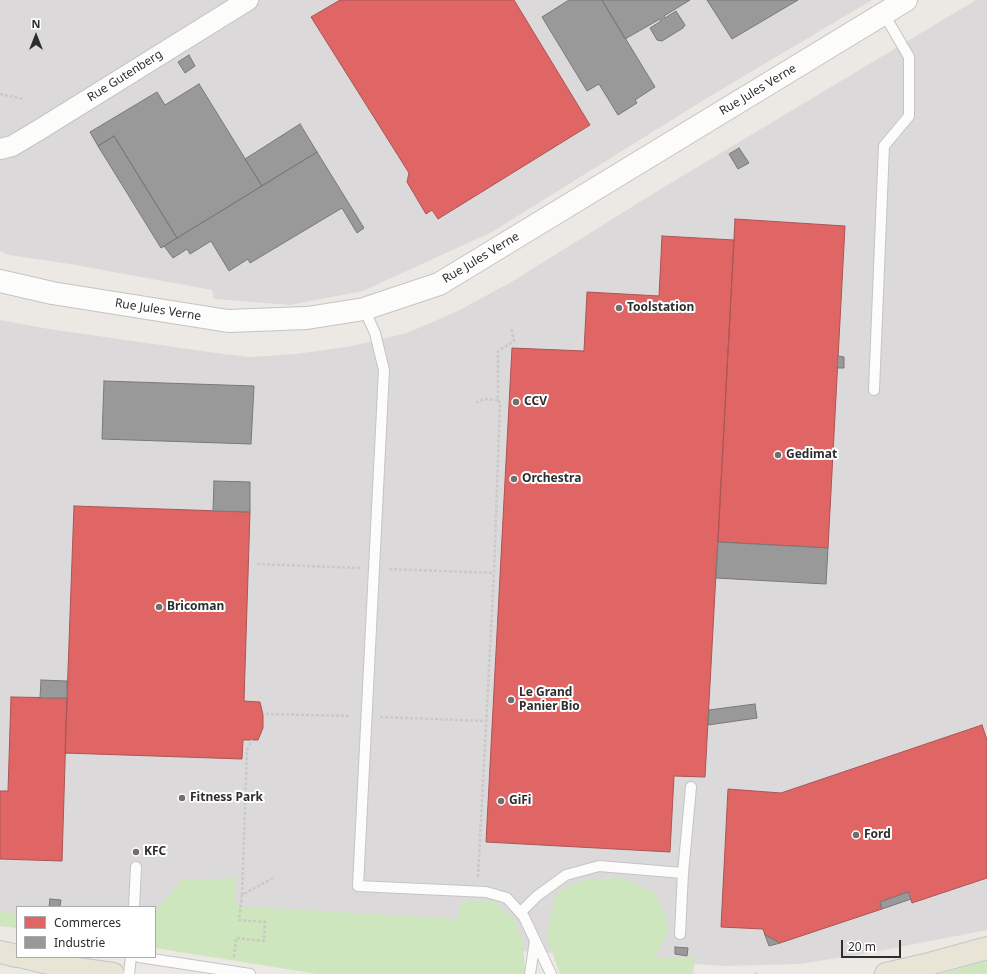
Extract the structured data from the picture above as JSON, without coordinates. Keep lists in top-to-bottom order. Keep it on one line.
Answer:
{"streets":{"main road":["Rue Jules Verne"],"street":["Rue Gutenberg"]},"places":["Toolstation","CCV","Gedimat","Orchestra","Bricoman","Le Grand Panier Bio","Fitness Park","GiFi","Ford","KFC"],"legend":["Commerces","Industrie"],"scale_bar":"20 m","north":"top"}
